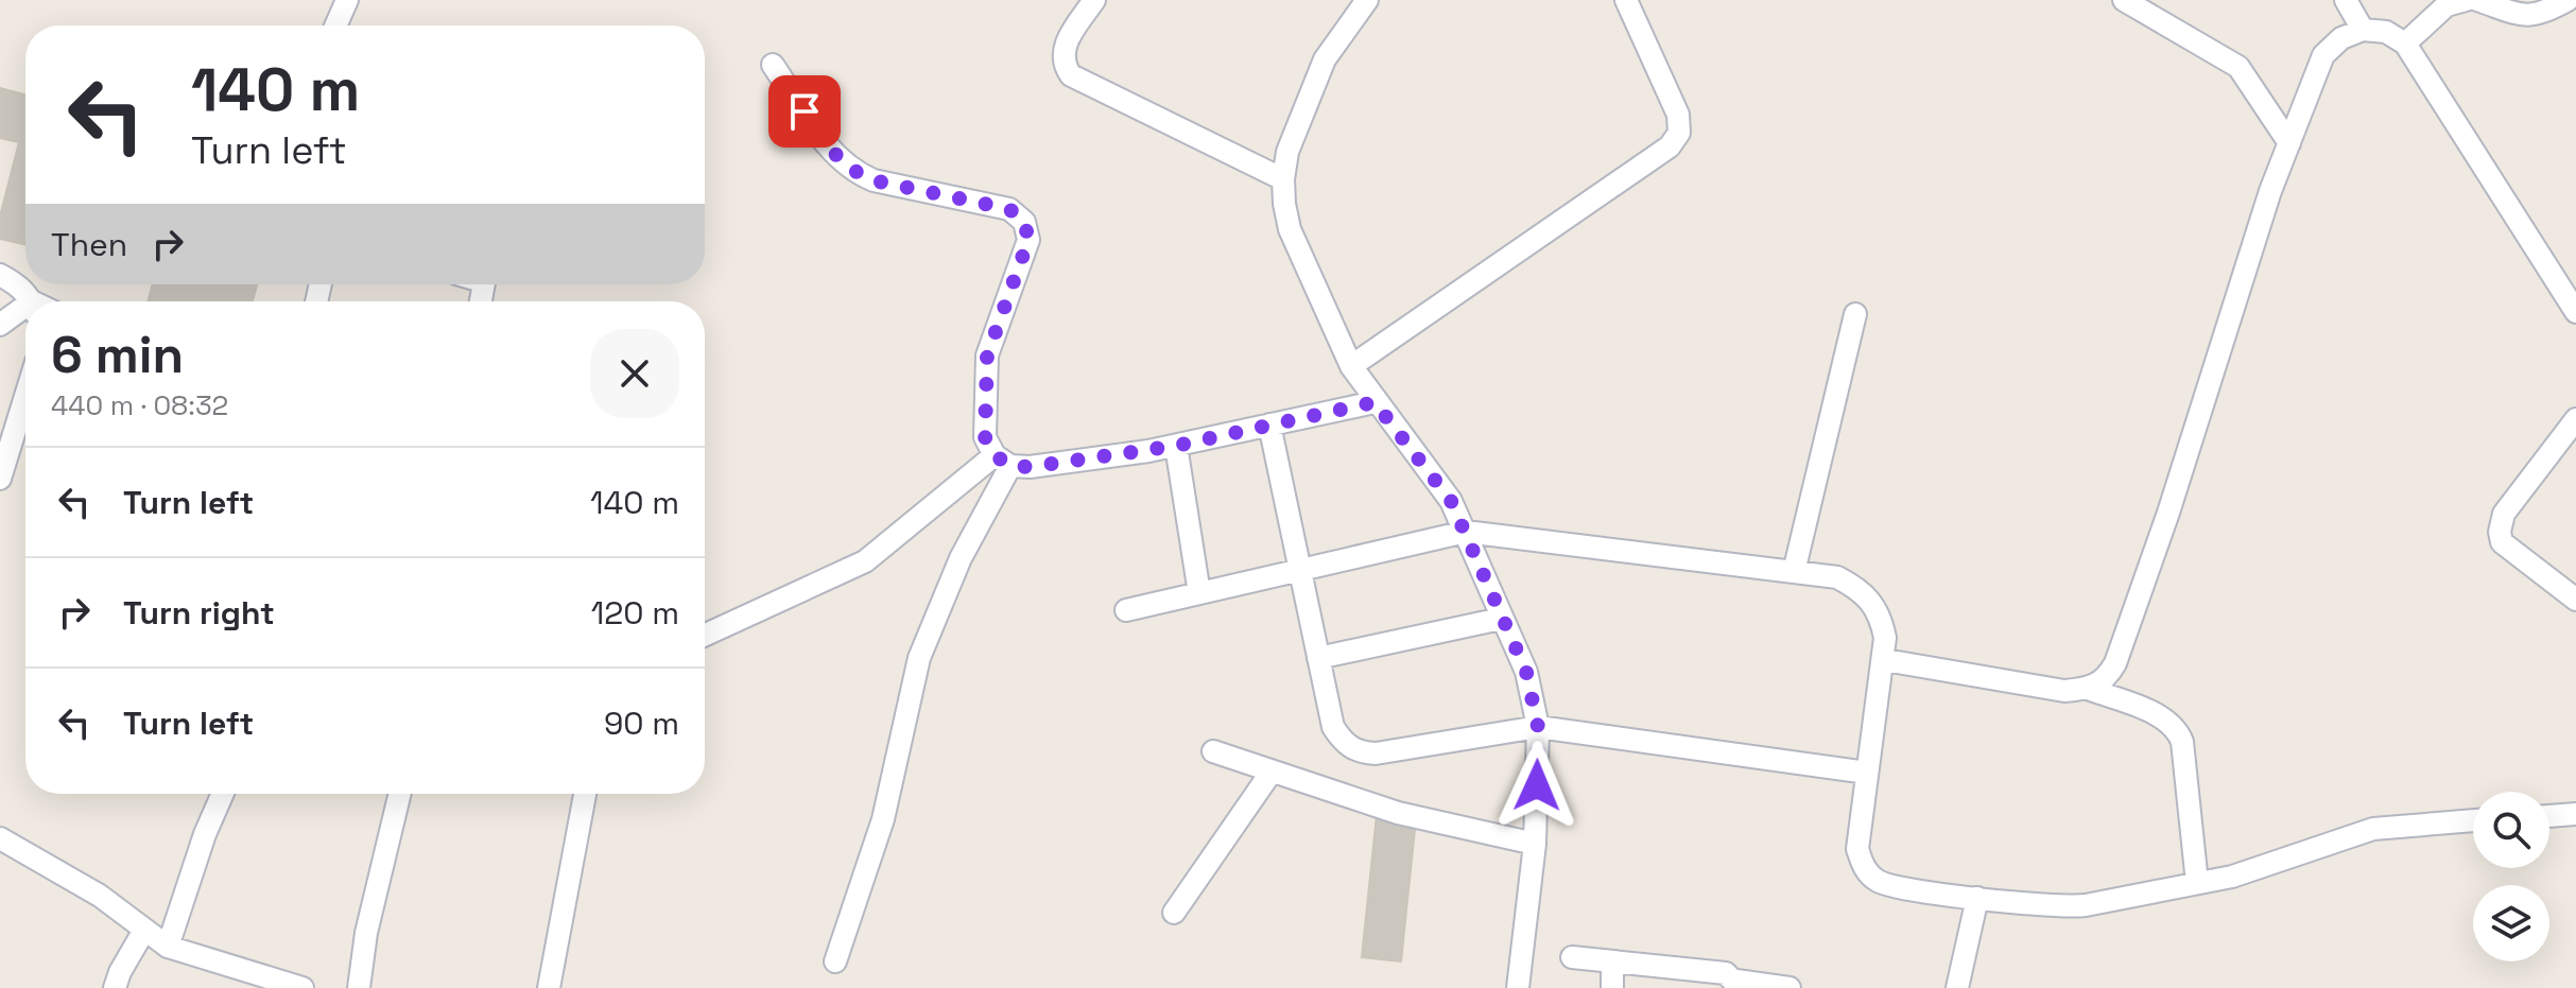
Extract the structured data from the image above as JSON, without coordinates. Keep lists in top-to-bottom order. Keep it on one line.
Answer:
{"page":{"turn":["140 m","Turn left"],"then":"Then","heading":["6 min","440 m · 08:32"],"list":[{"name":"Turn left","value":"140 m"},{"name":"Turn right","value":"120 m"},{"name":"Turn left","value":"90 m"}]}}
